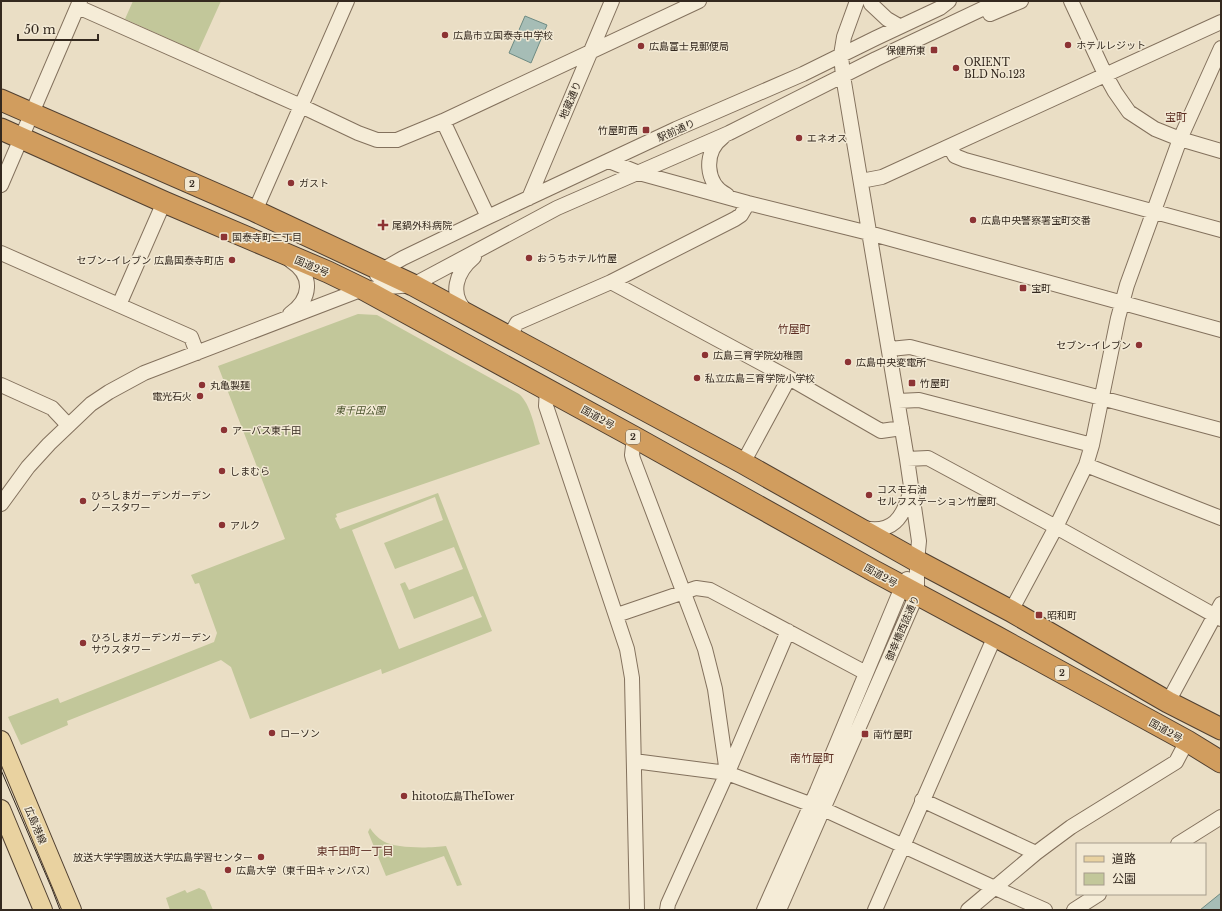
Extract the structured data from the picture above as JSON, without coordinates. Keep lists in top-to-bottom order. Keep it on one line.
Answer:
{"streets":{"highway":["2","国道2号"],"main road":["広島港線"],"street":["地蔵通り","駅前通り","御幸橋西詰通り"]},"crossings":[["地蔵通り","駅前通り"],["駅前通り","2"],["駅前通り","国道2号"],["駅前通り","御幸橋西詰通り"],["2","御幸橋西詰通り"],["国道2号","御幸橋西詰通り"]],"districts":["宝町","竹屋町","南竹屋町","東千田町一丁目"],"parks":["東千田公園"],"places":{"other":["広島市立国泰寺中学校","ホテルレジット","広島富士見郵便局","ORIENT BLD No.123","エネオス","ガスト","広島中央警察署宝町交番","おうちホテル竹屋","セブン-イレブン 広島国泰寺町店","セブン-イレブン","広島三育学院幼稚園","広島中央変電所","私立広島三育学院小学校","丸亀製麺","電光石火","アーバス東千田","しまむら","コスモ石油 セルフステーション竹屋町","ひろしまガーデンガーデン ノースタワー","アルク","ひろしまガーデンガーデン サウスタワー","ローソン","hitoto広島TheTower","放送大学学園放送大学広島学習センター","広島大学（東千田キャンパス）"],"transit":["保健所東","竹屋町西","国泰寺町二丁目","宝町","竹屋町","昭和町","南竹屋町"],"health":["尾鍋外科病院"]},"legend":["道路","公園"],"scale_bar":"50 m"}
